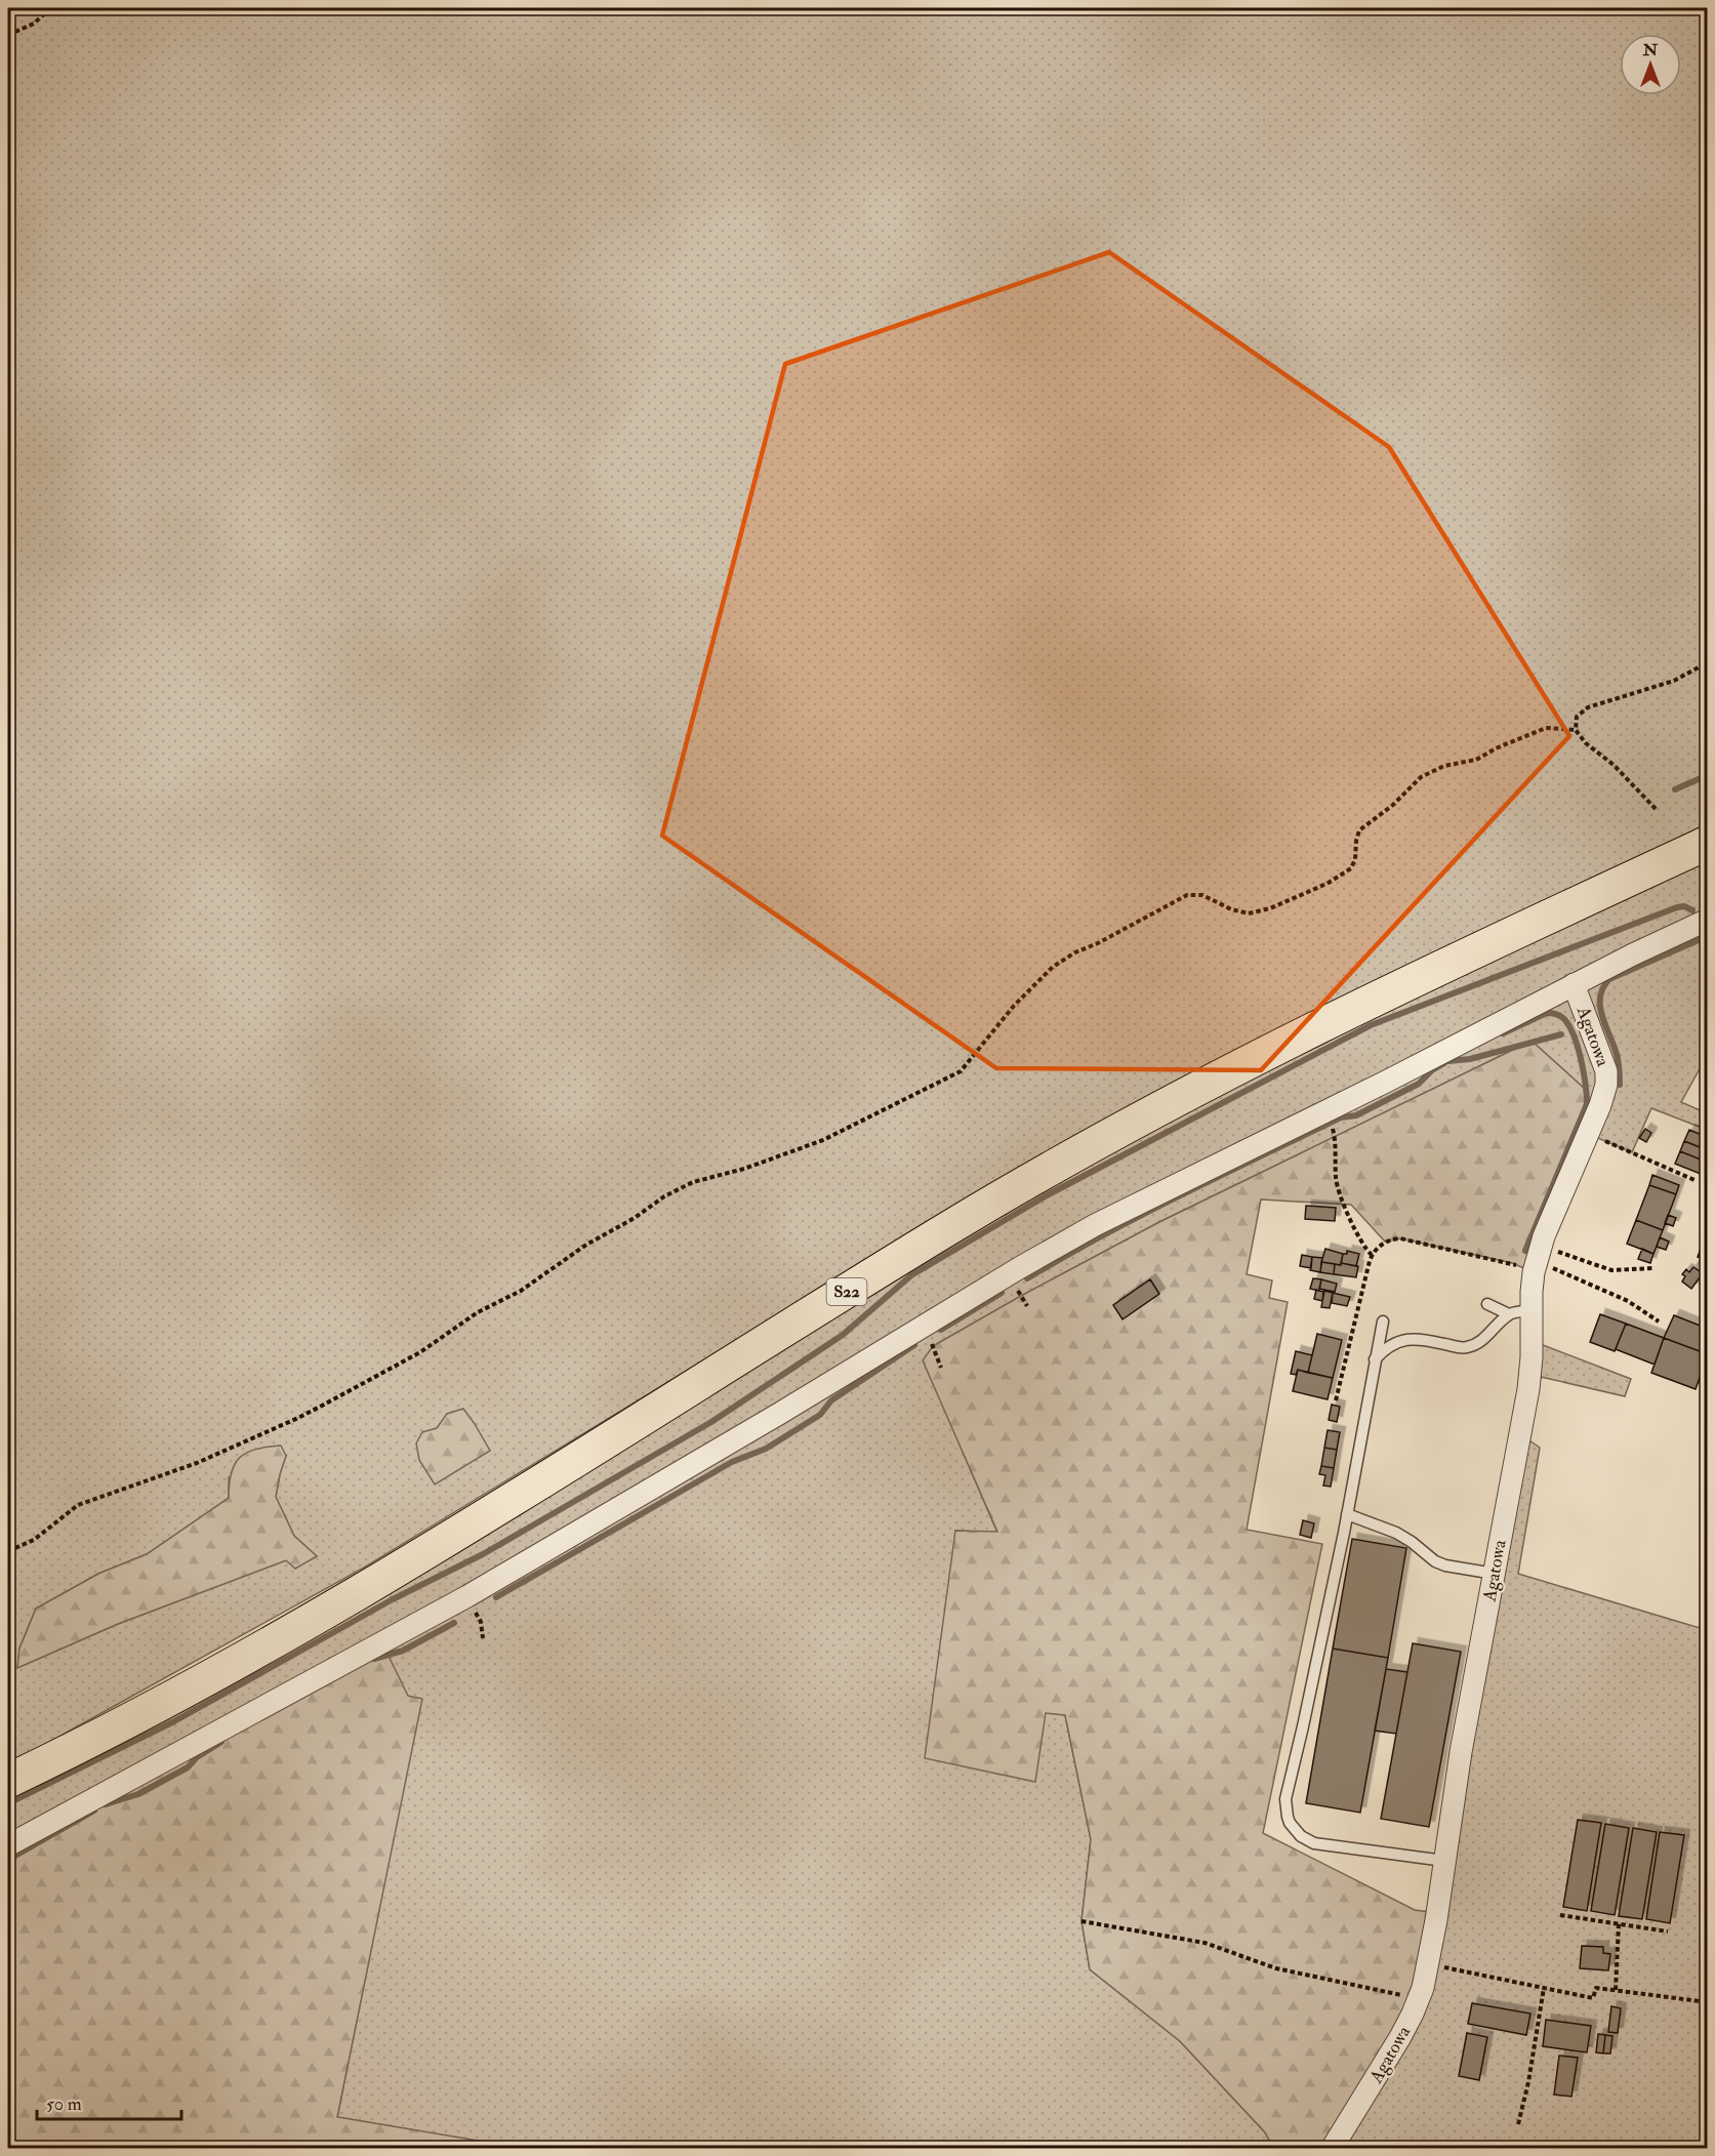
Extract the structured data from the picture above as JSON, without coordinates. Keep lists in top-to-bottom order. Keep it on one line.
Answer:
{"streets":{"highway":["S22"],"street":["Agatowa"]},"scale_bar":"50 m","north":"top"}
